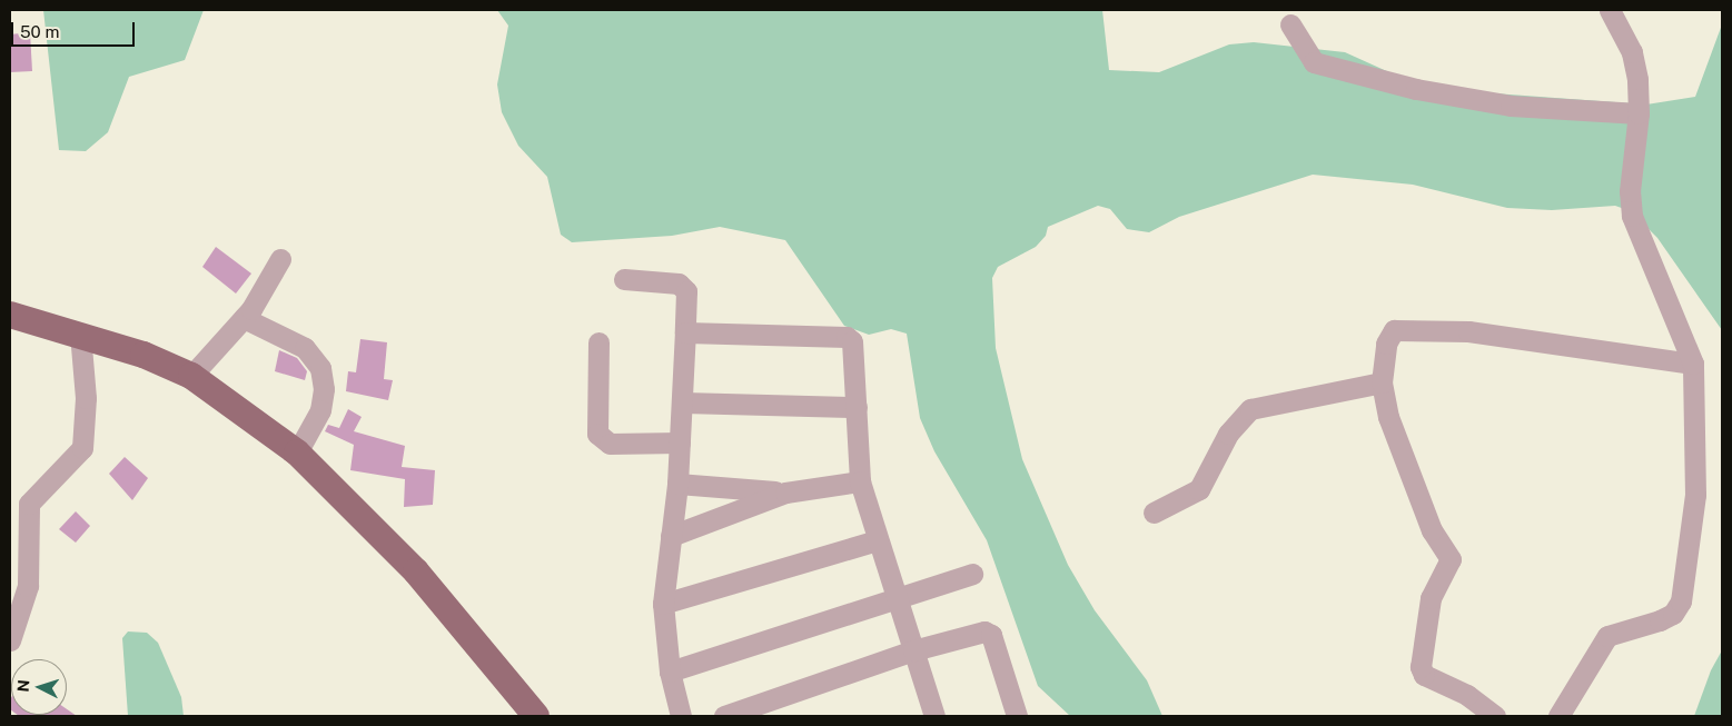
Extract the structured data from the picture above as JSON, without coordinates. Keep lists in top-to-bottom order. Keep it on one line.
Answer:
{"scale_bar":"50 m","north":"left"}
